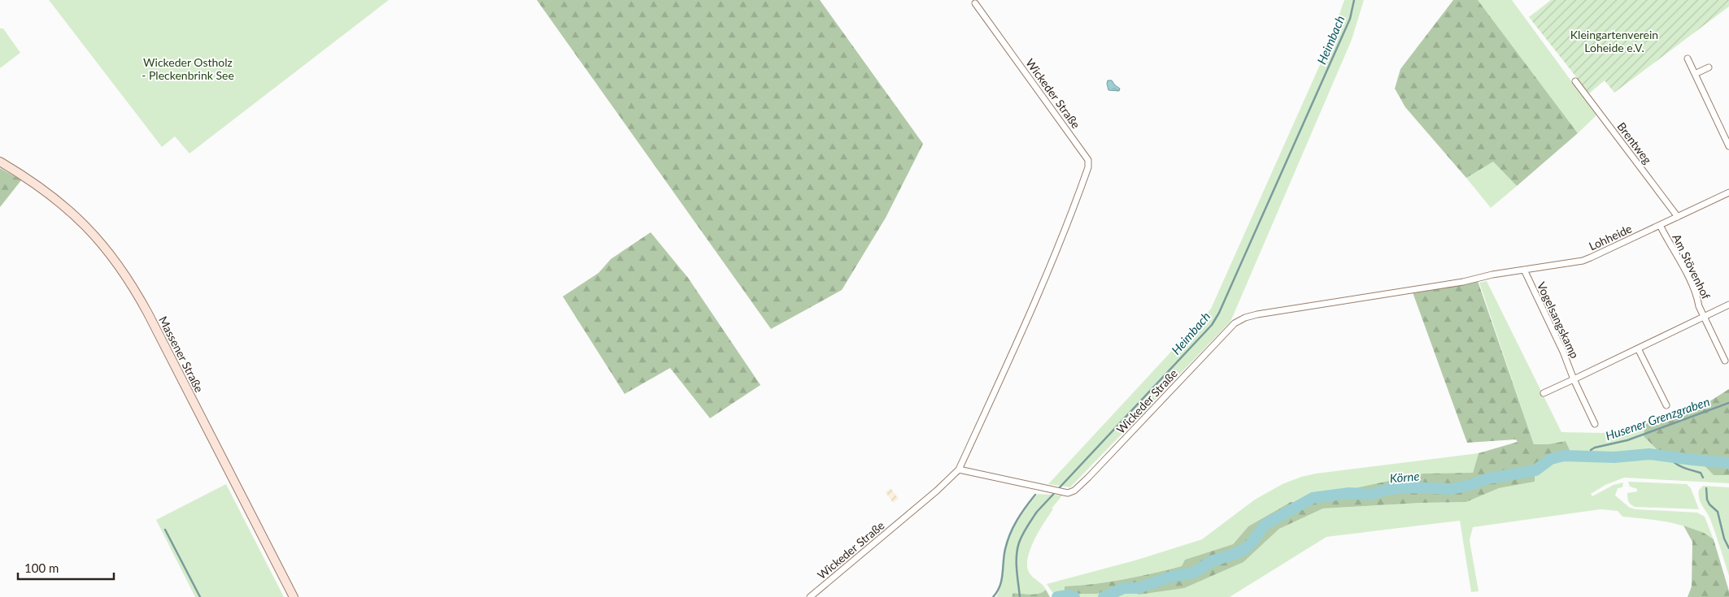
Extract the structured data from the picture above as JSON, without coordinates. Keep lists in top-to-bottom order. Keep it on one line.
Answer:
{"streets":{"main road":["Massener Straße"],"street":["Wickeder Straße","Brentweg","Lohheide","Am Stövenhof","Vogelsangskamp"]},"crossings":[["Wickeder Straße","Lohheide"],["Brentweg","Lohheide"],["Lohheide","Am Stövenhof"],["Lohheide","Vogelsangskamp"]],"water":["Heimbach","Husener Grenzgraben","Körne"],"parks":["Kleingartenverein Loheide e.V.","Wickeder Ostholz - Pleckenbrink See"],"scale_bar":"100 m"}
